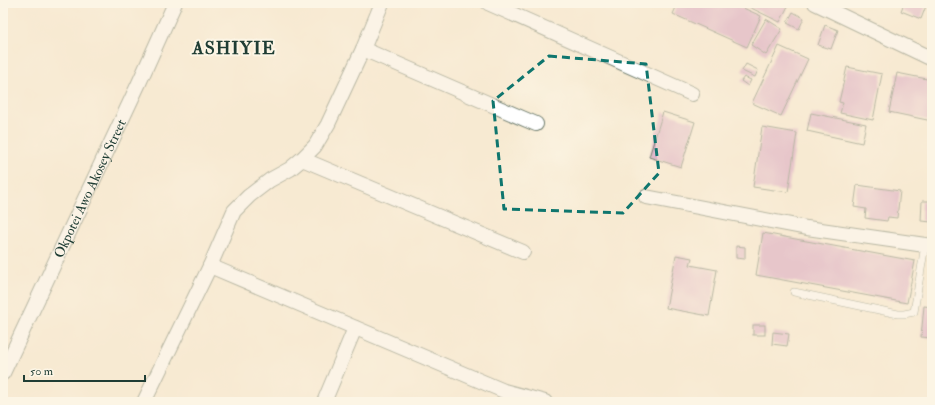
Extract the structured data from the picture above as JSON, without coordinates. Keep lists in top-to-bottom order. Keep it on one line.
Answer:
{"streets":{"street":["Okpotei Awo Akosey Street"]},"districts":["ASHIYIE"],"scale_bar":"50 m"}
